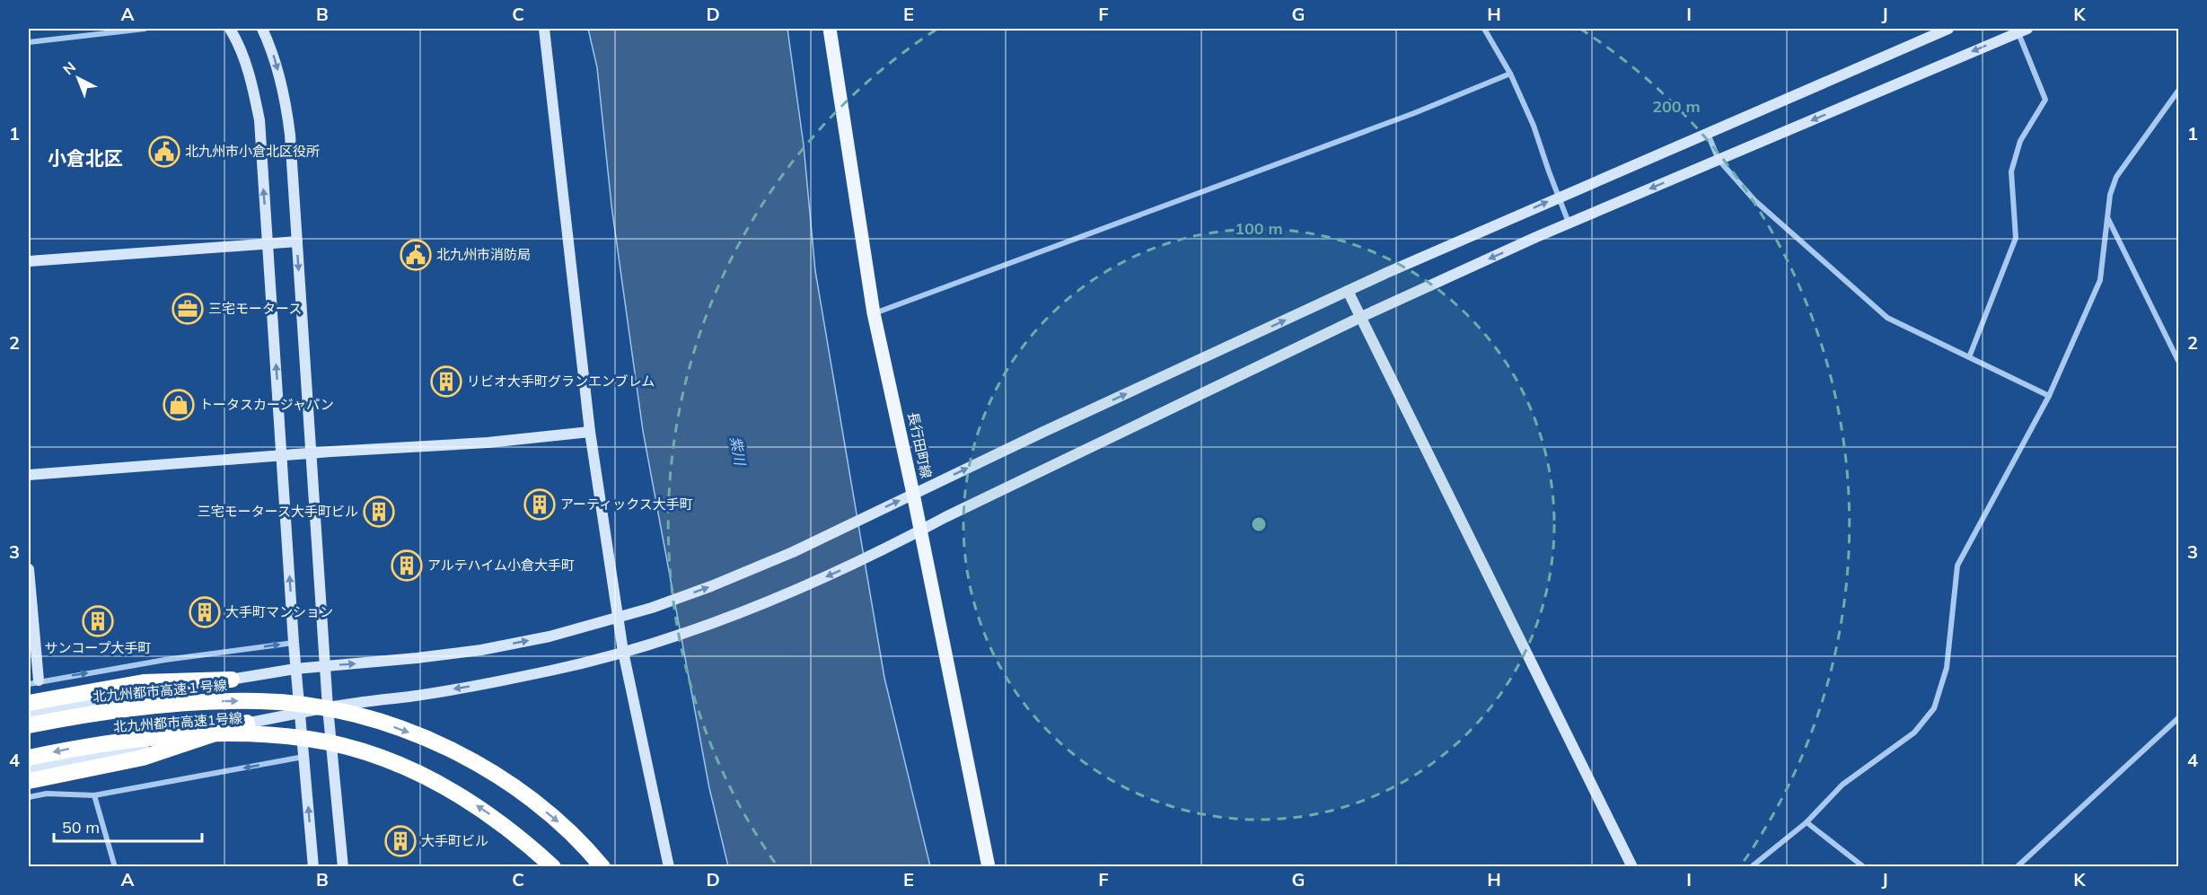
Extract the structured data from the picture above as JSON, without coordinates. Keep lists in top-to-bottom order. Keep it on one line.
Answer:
{"streets":{"highway":["北九州都市高速１号線","北九州都市高速1号線"],"main road":["長行田町線"]},"districts":["小倉北区"],"water":["紫川"],"places":{"public building":["北九州市小倉北区役所","北九州市消防局"],"office":["三宅モータース"],"building":["リビオ大手町グランエンブレム","アーティックス大手町","三宅モータース大手町ビル","アルテハイム小倉大手町","大手町マンション","サンコープ大手町","大手町ビル"],"shop":["トータスカージャパン"]},"scale_bar":"50 m","north":"top left","grid":{"columns":["A","B","C","D","E","F","G","H","I","J","K"],"rows":["1","2","3","4"]},"rings":["200 m","100 m"]}
